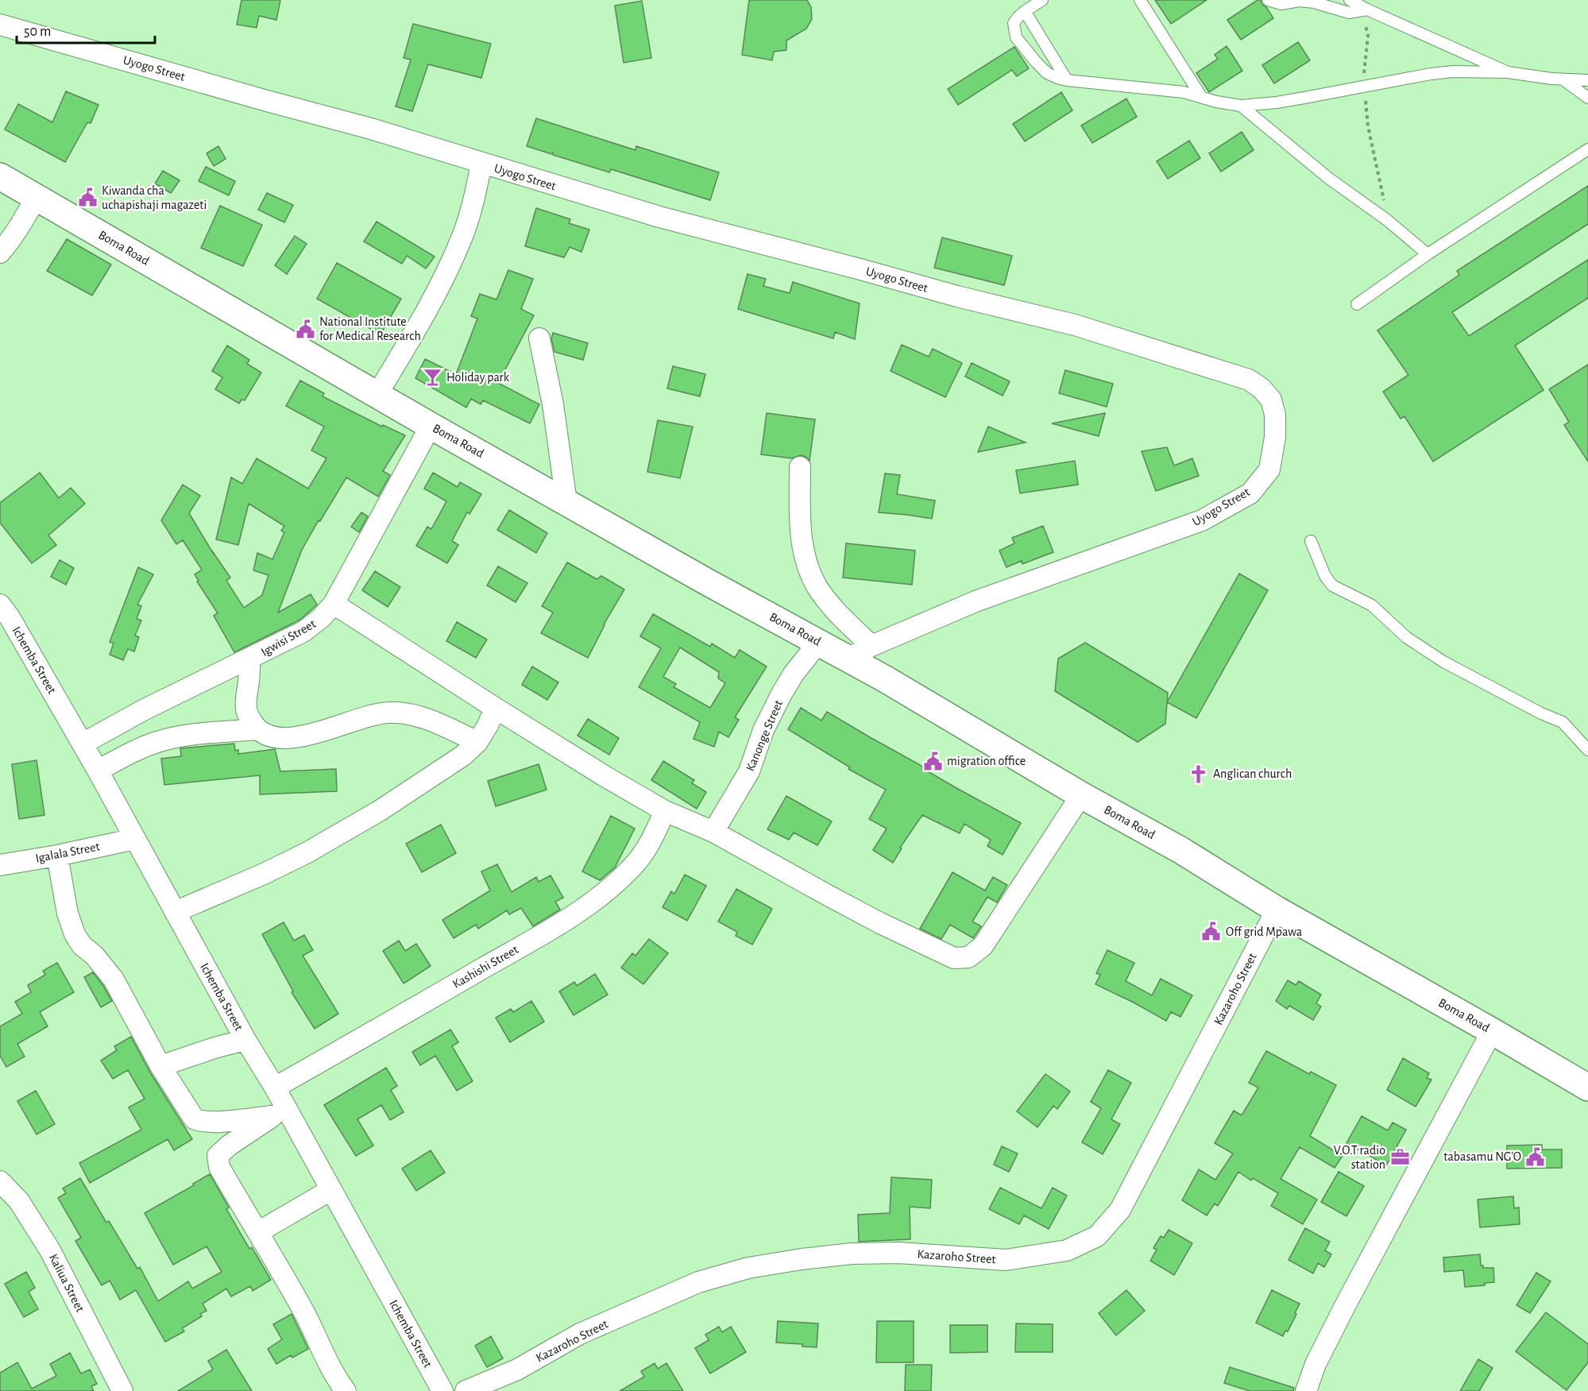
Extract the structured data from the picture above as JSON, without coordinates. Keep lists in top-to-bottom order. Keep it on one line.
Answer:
{"streets":{"main road":["Boma Road"],"street":["Uyogo Street","Igwisi Street","Ichemba Street","Kanonge Street","Igalala Street","Kashishi Street","Kazaroho Street","Kaliua Street"]},"crossings":[["Uyogo Street","Boma Road"],["Boma Road","Igwisi Street"],["Boma Road","Kanonge Street"],["Boma Road","Kazaroho Street"],["Igwisi Street","Ichemba Street"],["Ichemba Street","Igalala Street"],["Ichemba Street","Kashishi Street"]],"places":{"public building":["Kiwanda cha uchapishaji magazeti","National Institute for Medical Research","migration office","Off grid Mpawa","tabasamu NG'O"],"bar":["Holiday park"],"church":["Anglican church"],"office":["V.O.T radio station"]},"scale_bar":"50 m"}
